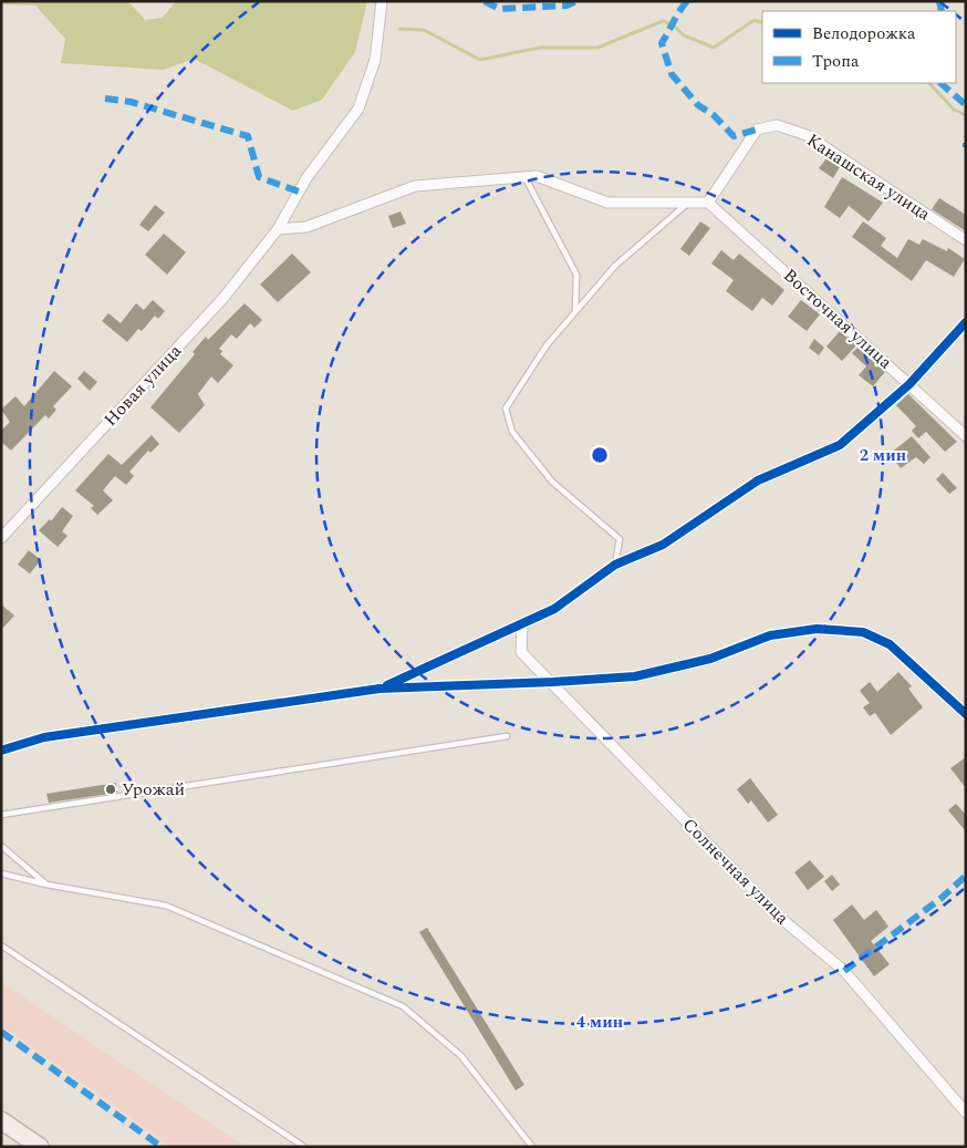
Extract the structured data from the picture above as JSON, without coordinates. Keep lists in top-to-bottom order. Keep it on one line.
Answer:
{"streets":{"street":["Канашская улица","Восточная улица","Новая улица","Солнечная улица"]},"crossings":[["Канашская улица","Восточная улица"]],"places":["Урожай"],"legend":["Велодорожка","Тропа"],"rings":["2 мин","4 мин"]}
